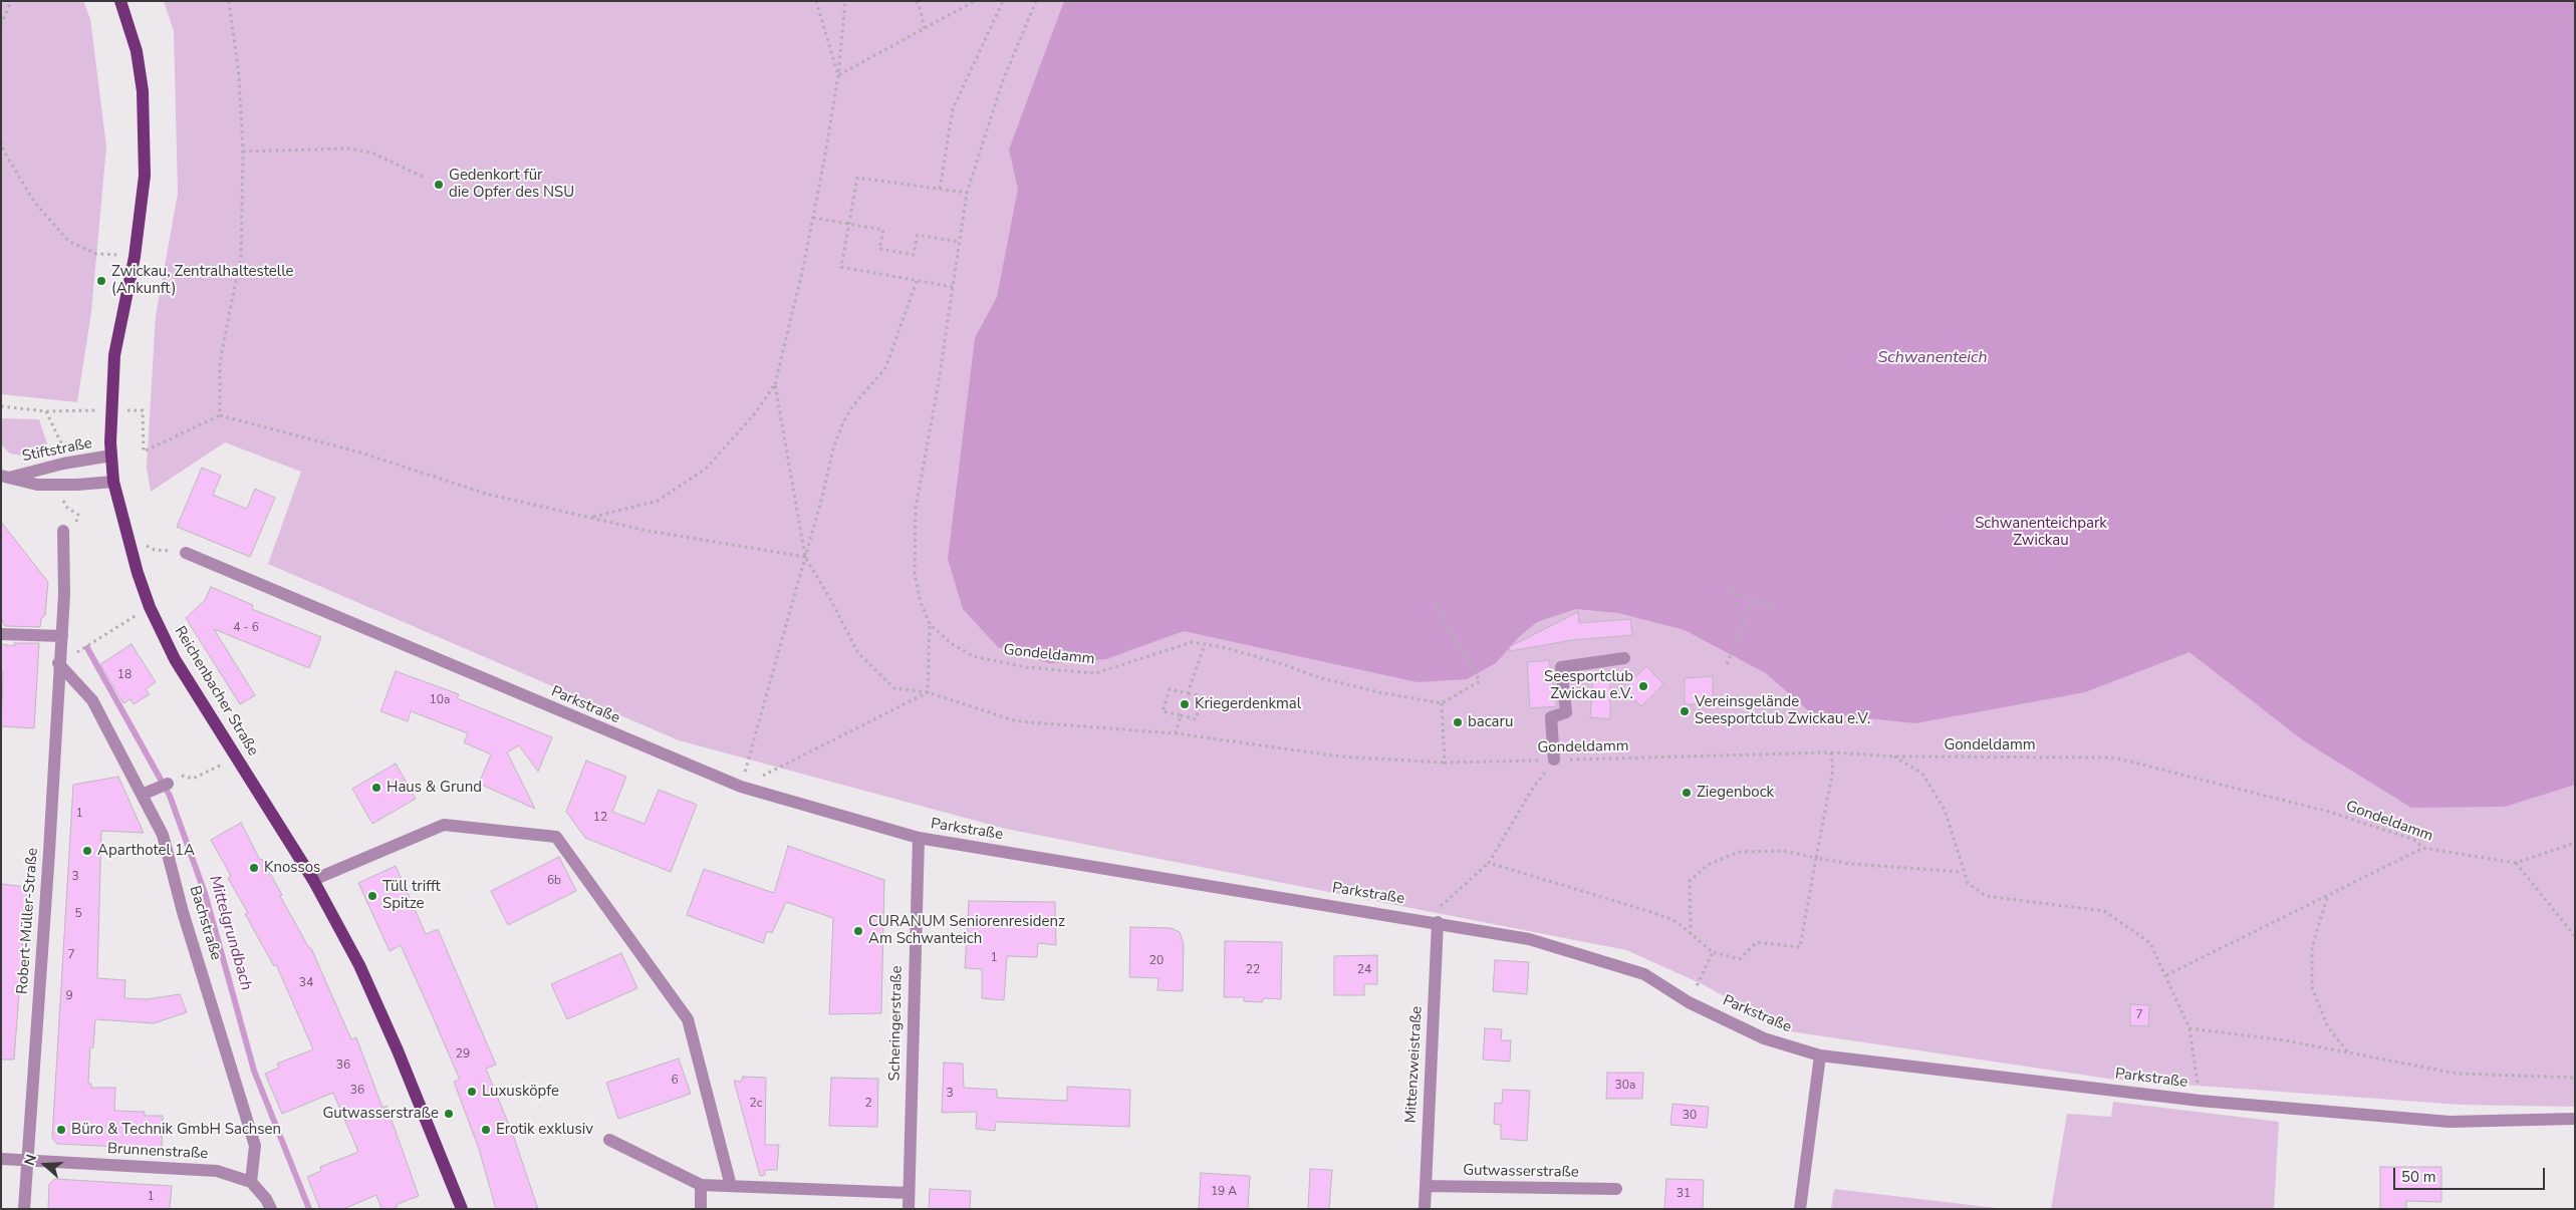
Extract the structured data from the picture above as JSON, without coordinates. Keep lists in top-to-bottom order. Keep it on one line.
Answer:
{"streets":{"main road":["Reichenbacher Straße"],"street":["Stiftstraße","Parkstraße","Robert-Müller-Straße","Bachstraße","Scheringerstraße","Mittenzweistraße","Brunnenstraße","Gutwasserstraße"],"path":["Gondeldamm"]},"crossings":[["Stiftstraße","Reichenbacher Straße"],["Parkstraße","Scheringerstraße"],["Parkstraße","Mittenzweistraße"],["Robert-Müller-Straße","Bachstraße"],["Robert-Müller-Straße","Brunnenstraße"],["Bachstraße","Brunnenstraße"],["Mittenzweistraße","Gutwasserstraße"]],"water":["Schwanenteich","Mittelgrundbach"],"parks":["Schwanenteichpark Zwickau"],"places":["Gedenkort für die Opfer des NSU","Zwickau, Zentralhaltestelle (Ankunft)","Seesportclub Zwickau e.V.","Kriegerdenkmal","Vereinsgelände Seesportclub Zwickau e.V.","bacaru","Haus & Grund","Ziegenbock","Aparthotel 1A","Knossos","Tüll trifft Spitze","CURANUM Seniorenresidenz Am Schwanteich","Luxusköpfe","Gutwasserstraße","Büro & Technik GmbH Sachsen","Erotik exklusiv"],"house_numbers":["4 - 6","18","10a","1","12","3","6b","5","7","1","20","22","24","34","9","7","29","36","6","30a","36","3","2c","2","30","19 A","31","1"],"scale_bar":"50 m","north":"left"}
